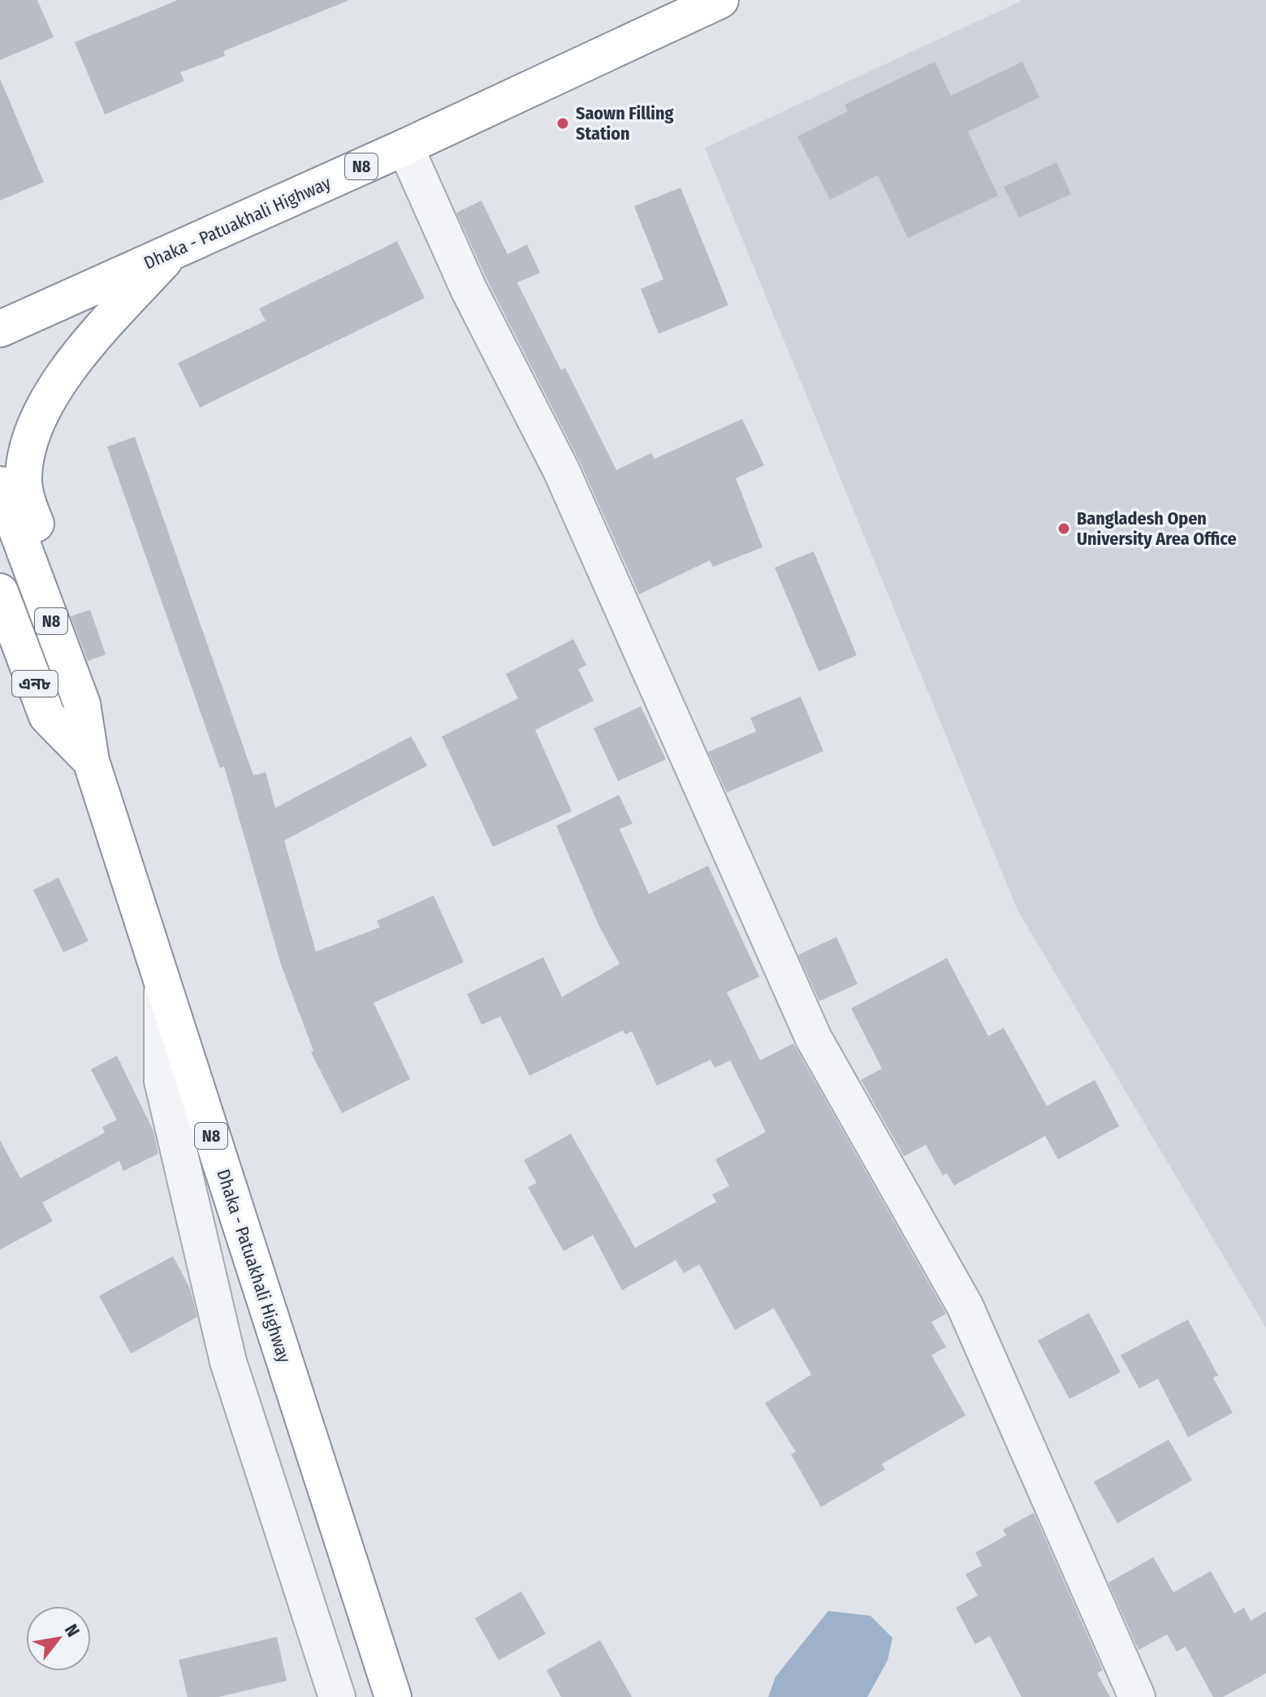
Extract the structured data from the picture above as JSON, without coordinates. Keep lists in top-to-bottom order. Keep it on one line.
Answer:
{"streets":{"highway":["N8","Dhaka - Patuakhali Highway","এন৮"]},"crossings":[["N8","Dhaka - Patuakhali Highway"],["N8","এন৮"],["Dhaka - Patuakhali Highway","এন৮"]],"places":["Saown Filling Station","Bangladesh Open University Area Office"],"north":"top right"}
